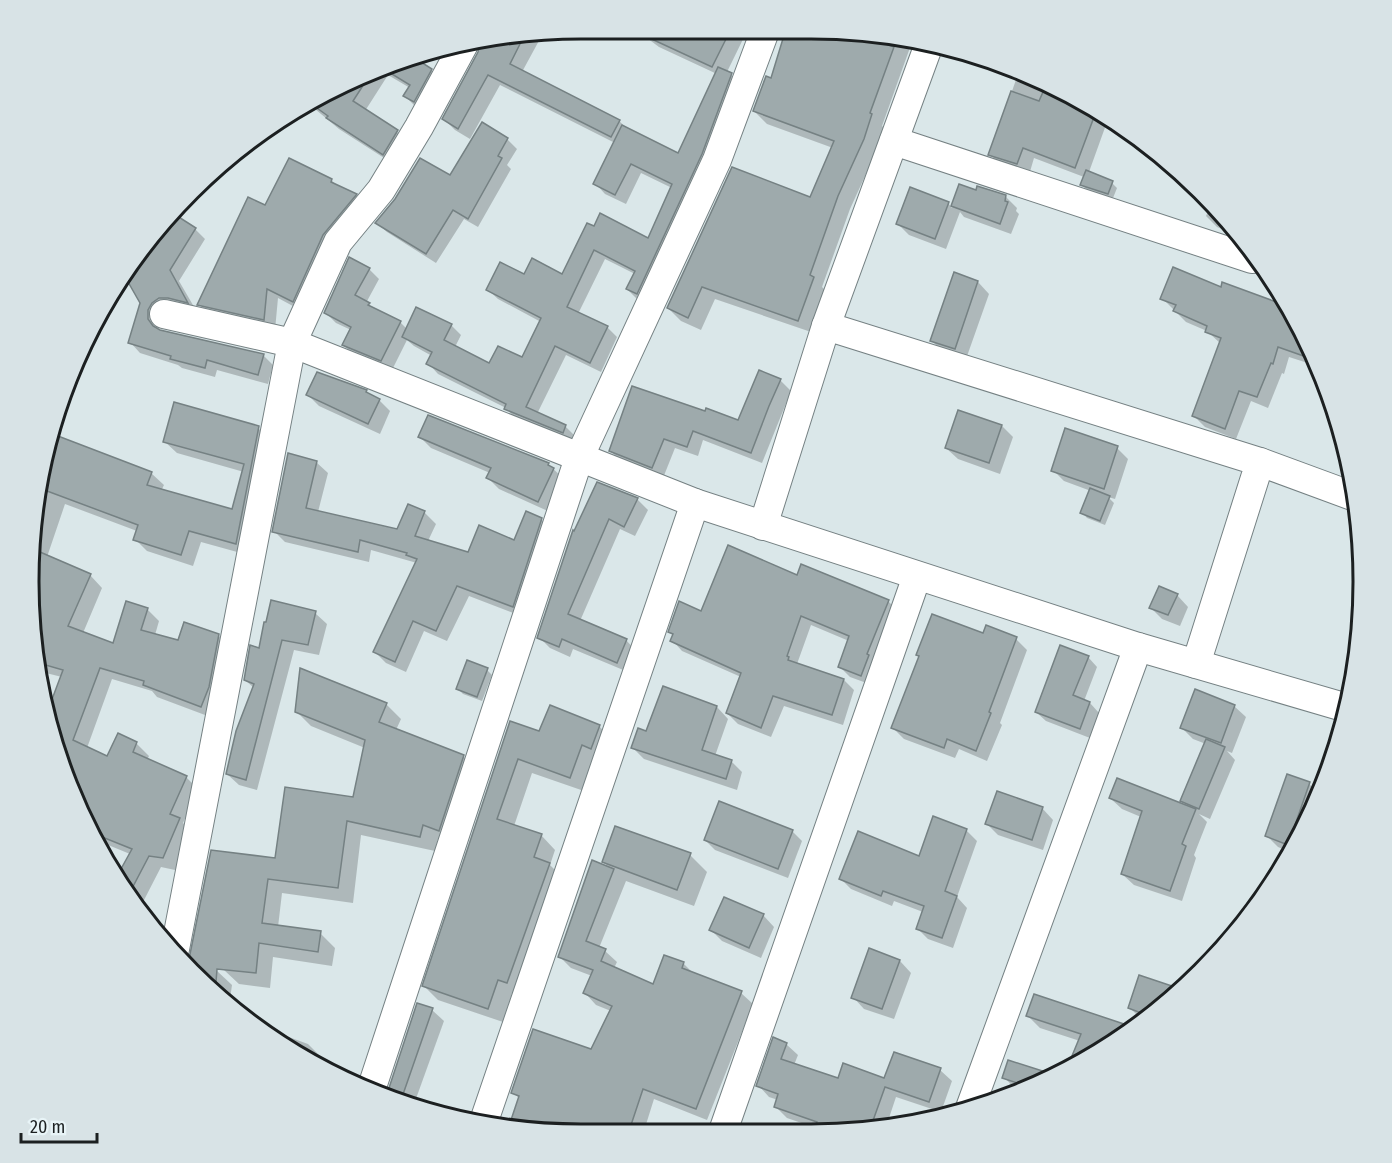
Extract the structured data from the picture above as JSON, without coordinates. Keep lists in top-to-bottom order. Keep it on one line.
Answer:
{"scale_bar":"20 m"}
